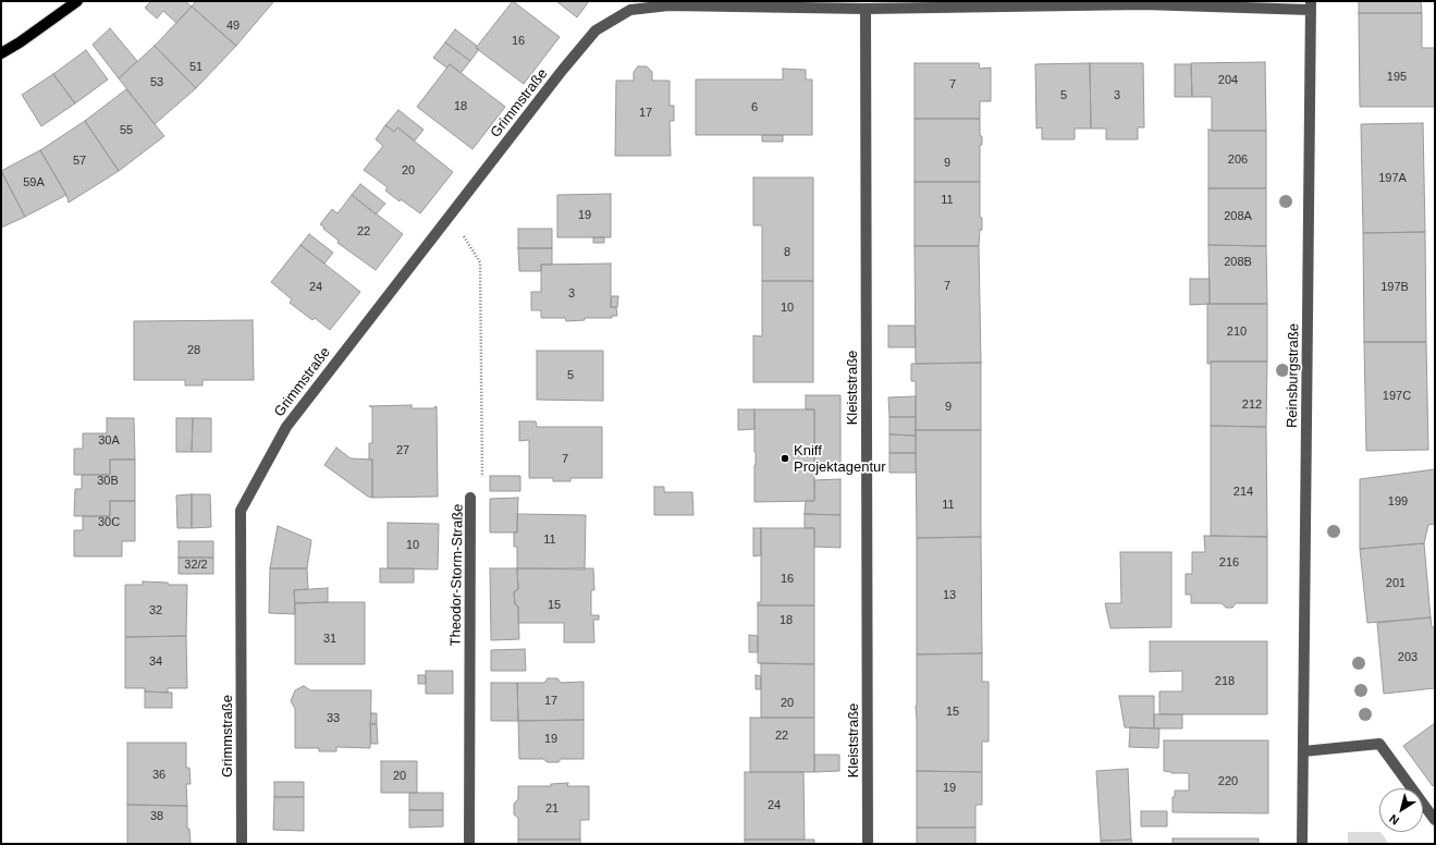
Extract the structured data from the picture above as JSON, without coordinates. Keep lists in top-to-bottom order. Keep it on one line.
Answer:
{"streets":{"street":["Grimmstraße","Reinsburgstraße","Kleiststraße","Theodor-Storm-Straße"]},"crossings":[["Grimmstraße","Reinsburgstraße"],["Grimmstraße","Kleiststraße"],["Grimmstraße","Theodor-Storm-Straße"]],"places":["Kniff Projektagentur"],"house_numbers":["49","16","51","195","204","53","7","5","3","18","6","17","55","206","57","9","20","197A","59A","11","19","208A","22","8","208B","7","24","197B","3","10","210","28","5","197C","212","9","30A","27","7","30B","214","199","11","30C","11","10","216","32/2","16","201","13","15","32","18","31","203","34","218","17","20","15","33","22","19","36","20","220","19","24","21","38"],"north":"bottom left"}
